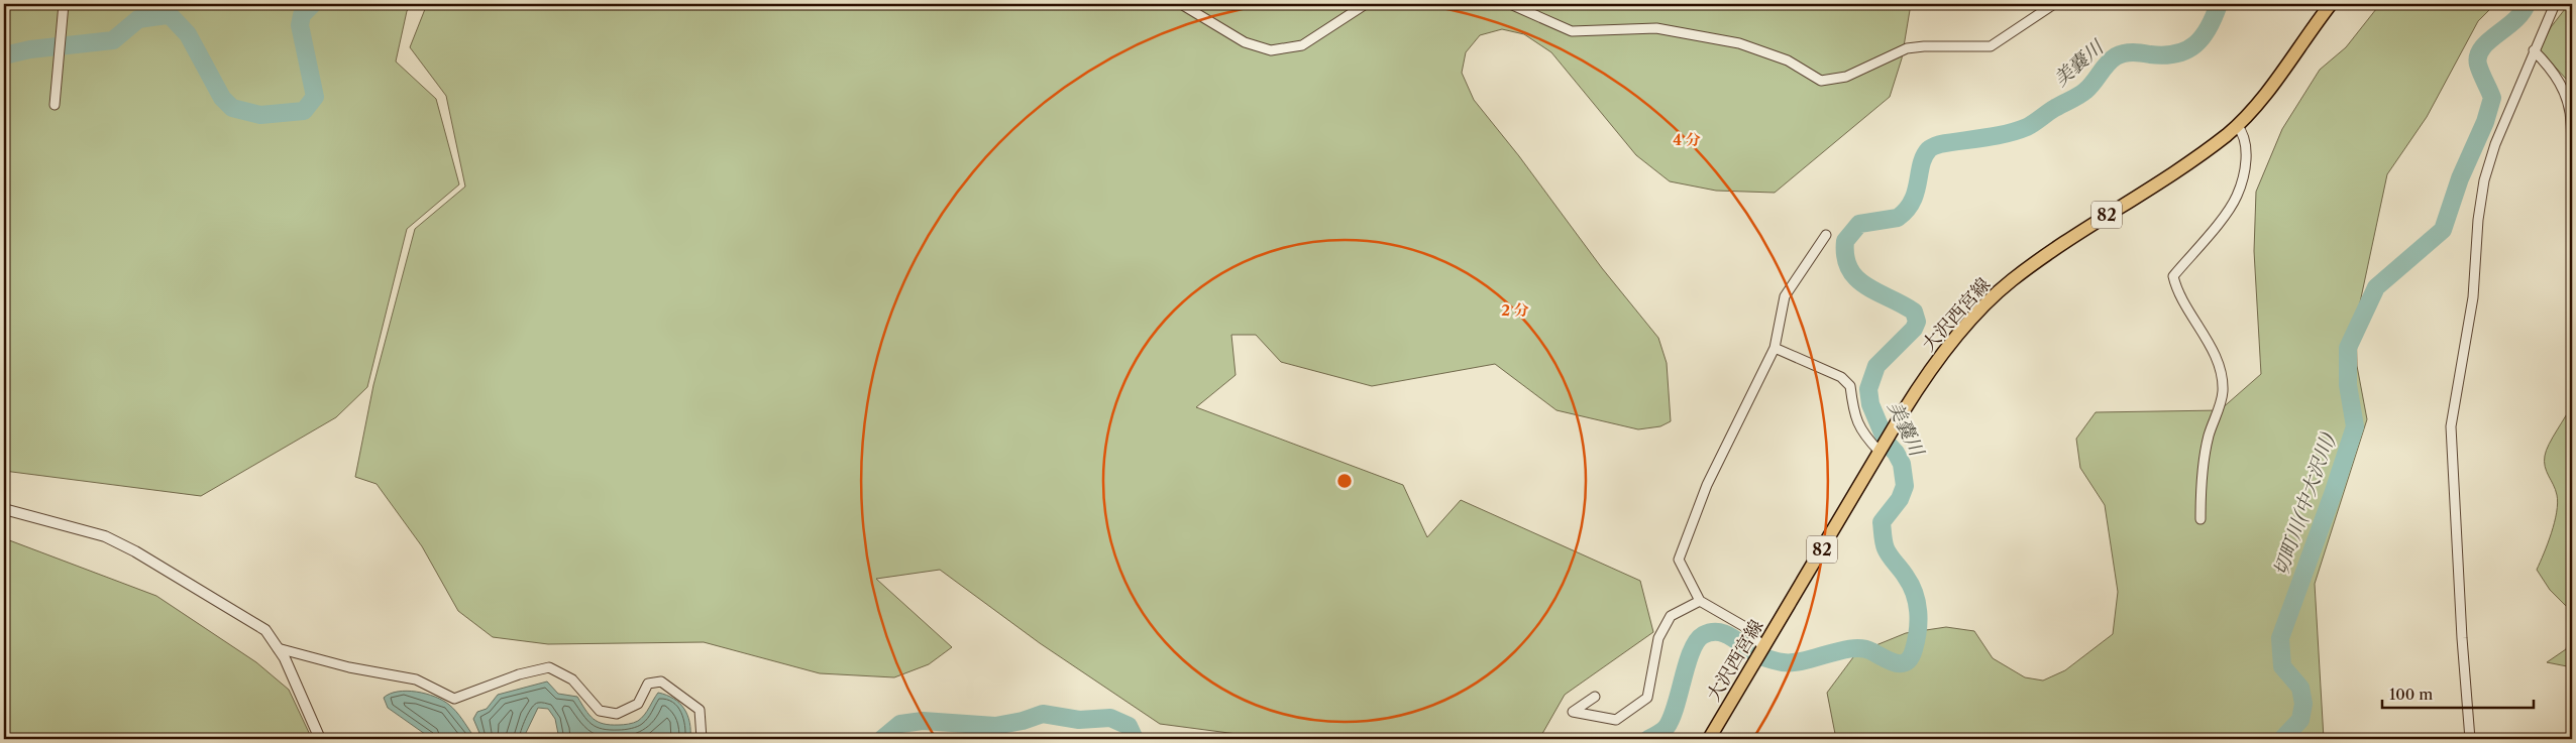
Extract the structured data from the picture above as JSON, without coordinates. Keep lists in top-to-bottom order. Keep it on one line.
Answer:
{"streets":{"main road":["82","大沢西宮線"]},"water":["美嚢川","切町川(中大沢川)"],"scale_bar":"100 m","rings":["4 分","2 分"]}
